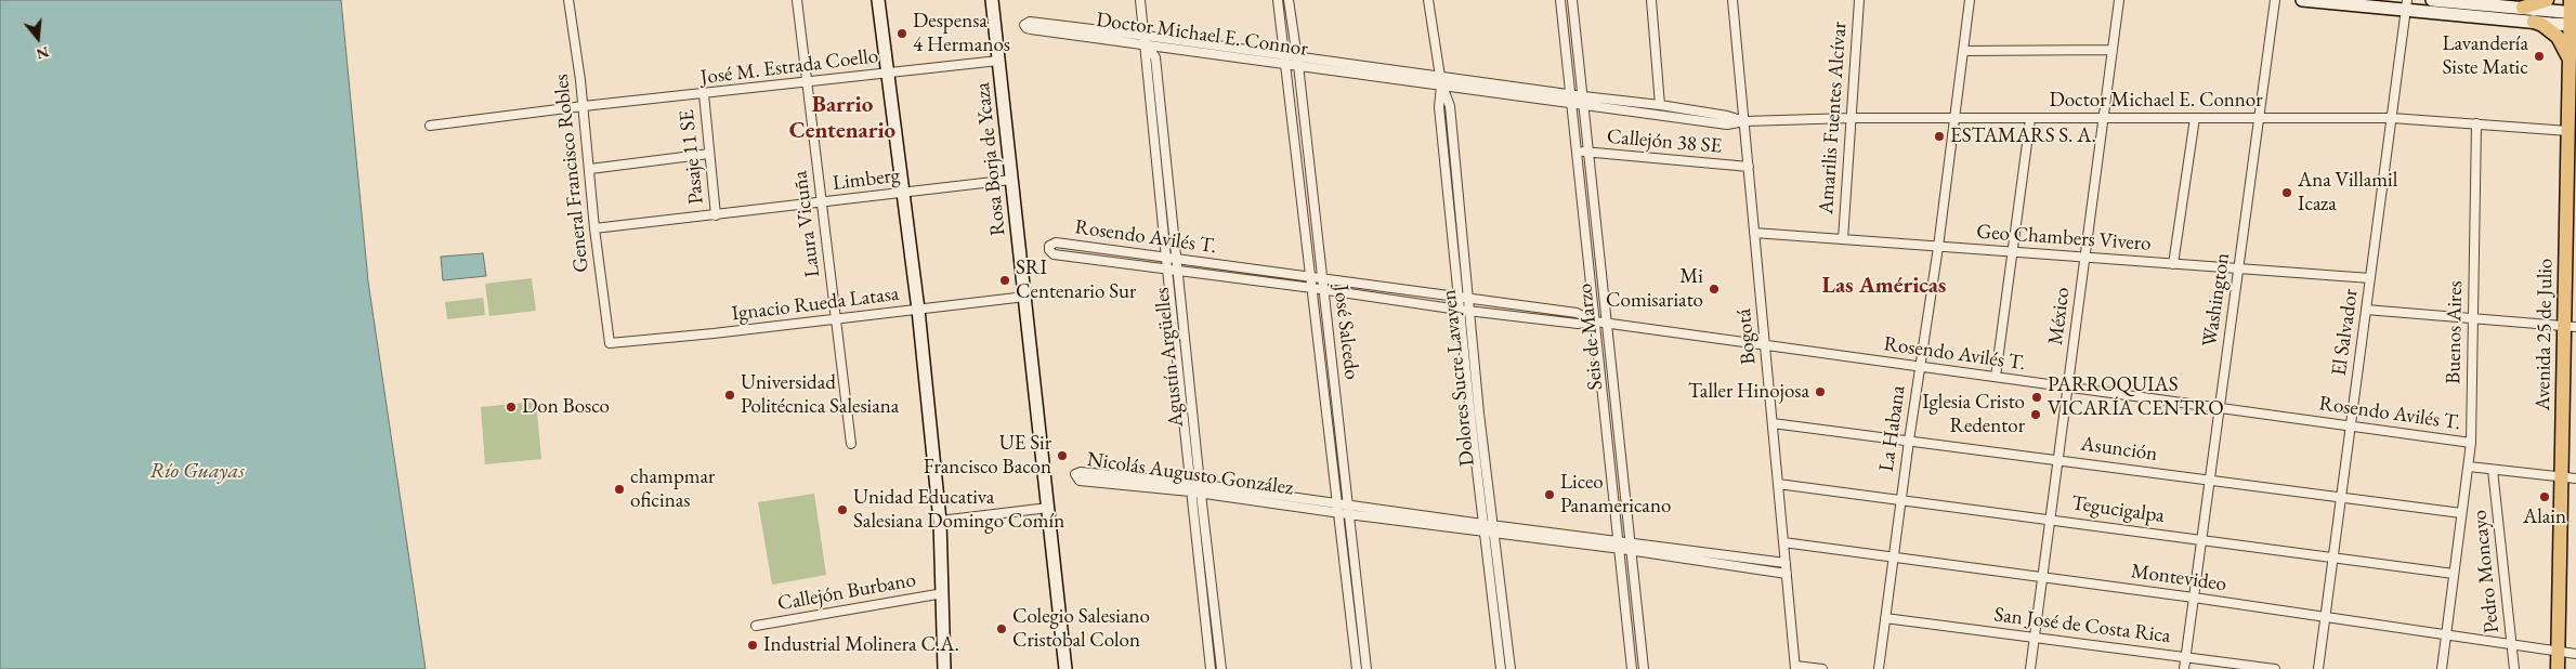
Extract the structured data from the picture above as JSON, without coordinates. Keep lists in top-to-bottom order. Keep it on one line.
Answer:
{"streets":{"main road":["Rosa Borja de Ycaza","Avenida 25 de Julio"],"street":["Doctor Michael E. Connor","José M. Estrada Coello","Amarilis Fuentes Alcívar","Callejón 38 SE","Pasaje 11 SE","General Francisco Robles","Limberg","Laura Vicuña","Rosendo Avilés T.","Geo Chambers Vivero","Washington","Ignacio Rueda Latasa","México","José Salcedo","El Salvador","Buenos Aires","Seis de Marzo","Bogotá","Agustín Argüelles","Dolores Sucre Lavayen","La Habana","Asunción","Nicolás Augusto González","Tegucigalpa","Pedro Moncayo","Montevideo","Callejón Burbano","San José de Costa Rica"]},"crossings":[["Doctor Michael E. Connor","Amarilis Fuentes Alcívar"],["Doctor Michael E. Connor","Washington"],["Doctor Michael E. Connor","México"],["Doctor Michael E. Connor","José Salcedo"],["Doctor Michael E. Connor","El Salvador"],["Doctor Michael E. Connor","Buenos Aires"],["Doctor Michael E. Connor","Avenida 25 de Julio"],["Doctor Michael E. Connor","Seis de Marzo"],["Doctor Michael E. Connor","Bogotá"],["Doctor Michael E. Connor","Agustín Argüelles"],["Doctor Michael E. Connor","Dolores Sucre Lavayen"],["Doctor Michael E. Connor","La Habana"],["José M. Estrada Coello","Pasaje 11 SE"],["José M. Estrada Coello","Rosa Borja de Ycaza"],["José M. Estrada Coello","General Francisco Robles"],["José M. Estrada Coello","Laura Vicuña"],["Amarilis Fuentes Alcívar","Geo Chambers Vivero"],["Callejón 38 SE","Seis de Marzo"],["Callejón 38 SE","Bogotá"],["Pasaje 11 SE","Limberg"],["Rosa Borja de Ycaza","Limberg"],["Rosa Borja de Ycaza","Ignacio Rueda Latasa"],["General Francisco Robles","Limberg"],["General Francisco Robles","Ignacio Rueda Latasa"],["Limberg","Laura Vicuña"],["Laura Vicuña","Ignacio Rueda Latasa"],["Rosendo Avilés T.","Washington"],["Rosendo Avilés T.","México"],["Rosendo Avilés T.","José Salcedo"],["Rosendo Avilés T.","El Salvador"],["Rosendo Avilés T.","Buenos Aires"],["Rosendo Avilés T.","Seis de Marzo"],["Rosendo Avilés T.","Bogotá"],["Rosendo Avilés T.","Agustín Argüelles"],["Rosendo Avilés T.","Dolores Sucre Lavayen"],["Rosendo Avilés T.","La Habana"],["Geo Chambers Vivero","Washington"],["Geo Chambers Vivero","México"],["Geo Chambers Vivero","El Salvador"],["Geo Chambers Vivero","Bogotá"],["Geo Chambers Vivero","La Habana"],["Washington","Asunción"],["Washington","Tegucigalpa"],["Washington","Montevideo"],["Washington","San José de Costa Rica"],["México","Asunción"],["México","Tegucigalpa"],["México","Montevideo"],["México","San José de Costa Rica"],["José Salcedo","Nicolás Augusto González"],["El Salvador","Asunción"],["El Salvador","Tegucigalpa"],["El Salvador","Montevideo"],["Buenos Aires","Asunción"],["Buenos Aires","Tegucigalpa"],["Buenos Aires","Montevideo"],["Avenida 25 de Julio","Montevideo"],["Seis de Marzo","Nicolás Augusto González"],["Bogotá","Asunción"],["Bogotá","Nicolás Augusto González"],["Bogotá","Tegucigalpa"],["Bogotá","Montevideo"],["Agustín Argüelles","Nicolás Augusto González"],["Dolores Sucre Lavayen","Nicolás Augusto González"],["La Habana","Asunción"],["La Habana","Tegucigalpa"],["La Habana","Montevideo"],["La Habana","San José de Costa Rica"],["Pedro Moncayo","Montevideo"]],"districts":["Barrio Centenario","Las Américas"],"water":["Río Guayas"],"places":["Despensa 4 Hermanos","Lavandería Siste Matic","ESTAMARS S. A.","Ana Villamil Icaza","SRI Centenario Sur","Mi Comisariato","Taller Hinojosa","Universidad Politécnica Salesiana","PARROQUIAS VICARÍA CENTRO","Don Bosco","Iglesia Cristo Redentor","UE Sir Francisco Bacon","champmar oficinas","Liceo Panamericano","Alain","Unidad Educativa Salesiana Domingo Comín","Colegio Salesiano Cristobal Colon","Industrial Molinera C.A."],"north":"bottom"}
